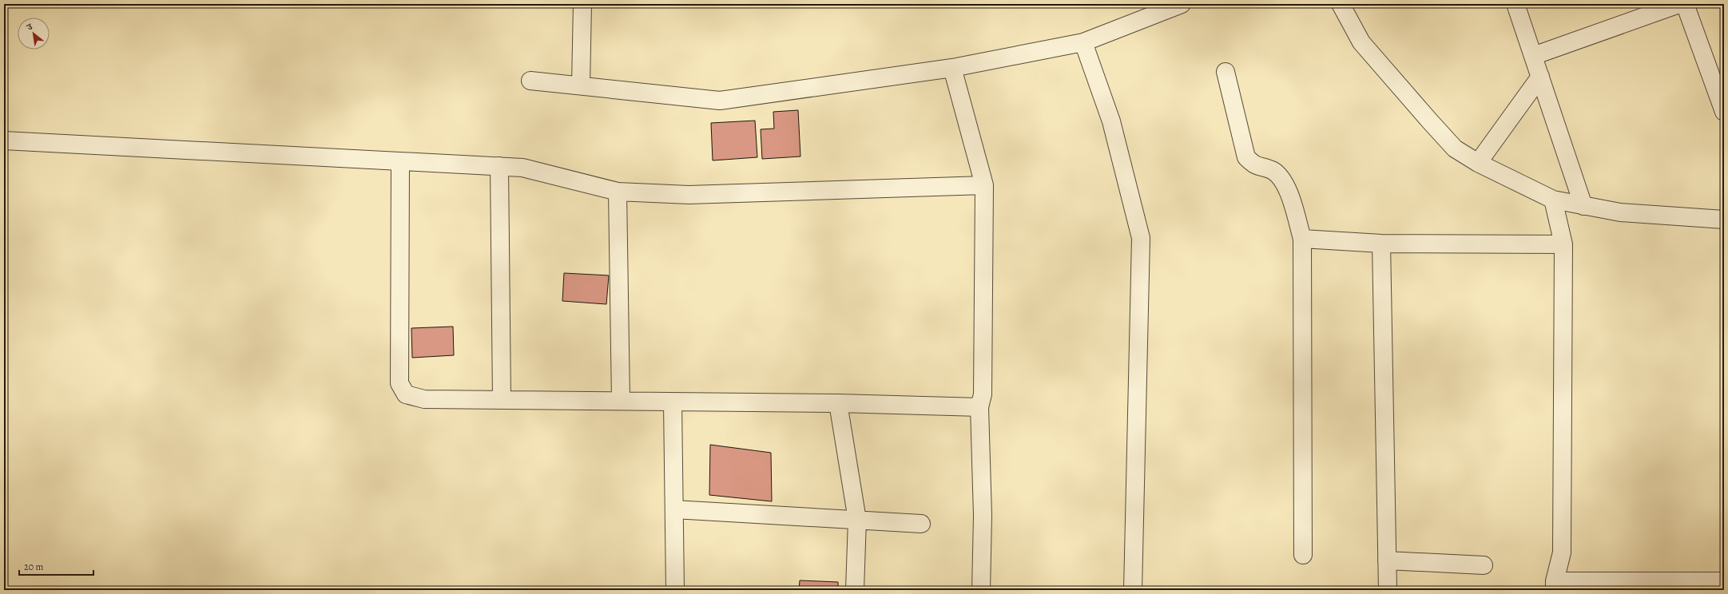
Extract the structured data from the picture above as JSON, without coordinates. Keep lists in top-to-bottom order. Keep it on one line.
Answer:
{"scale_bar":"20 m","north":"top left"}
